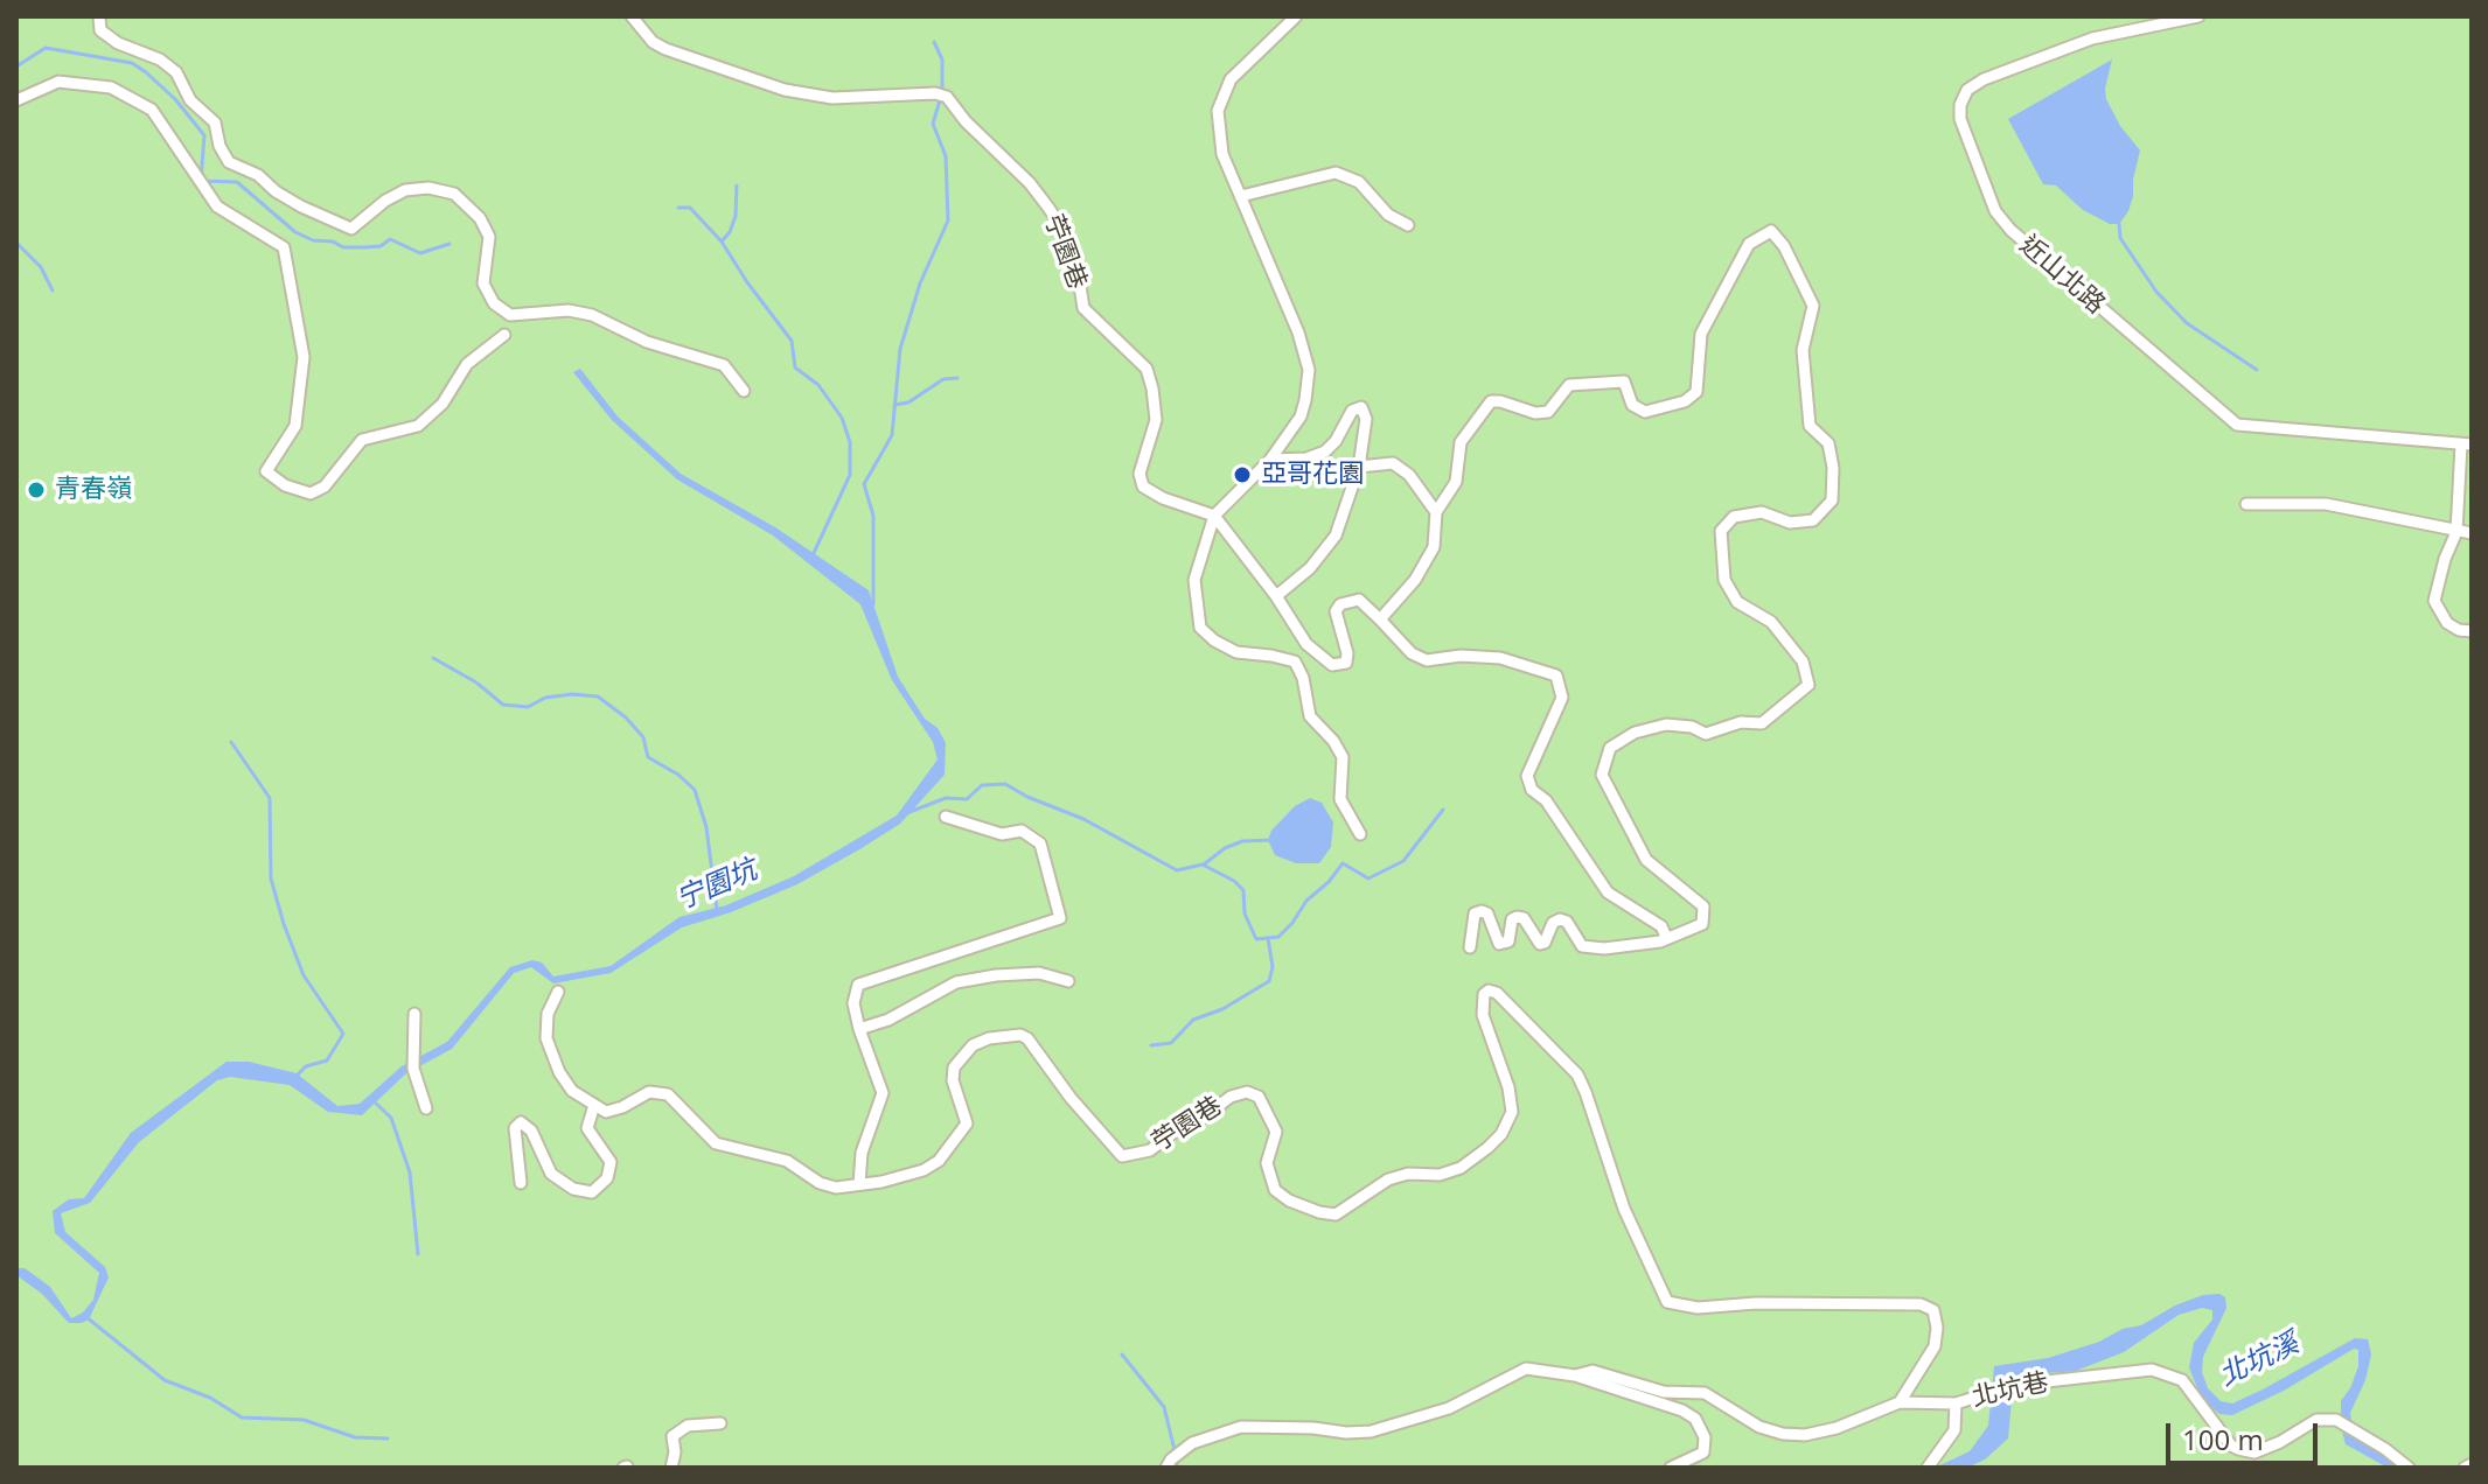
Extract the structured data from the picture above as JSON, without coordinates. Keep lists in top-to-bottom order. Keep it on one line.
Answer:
{"streets":{"street":["苧園巷","近山北路","北坑巷"]},"crossings":[["苧園巷","北坑巷"]],"water":["宁園坑","北坑溪"],"places":["亞哥花園","青春嶺"],"scale_bar":"100 m"}
